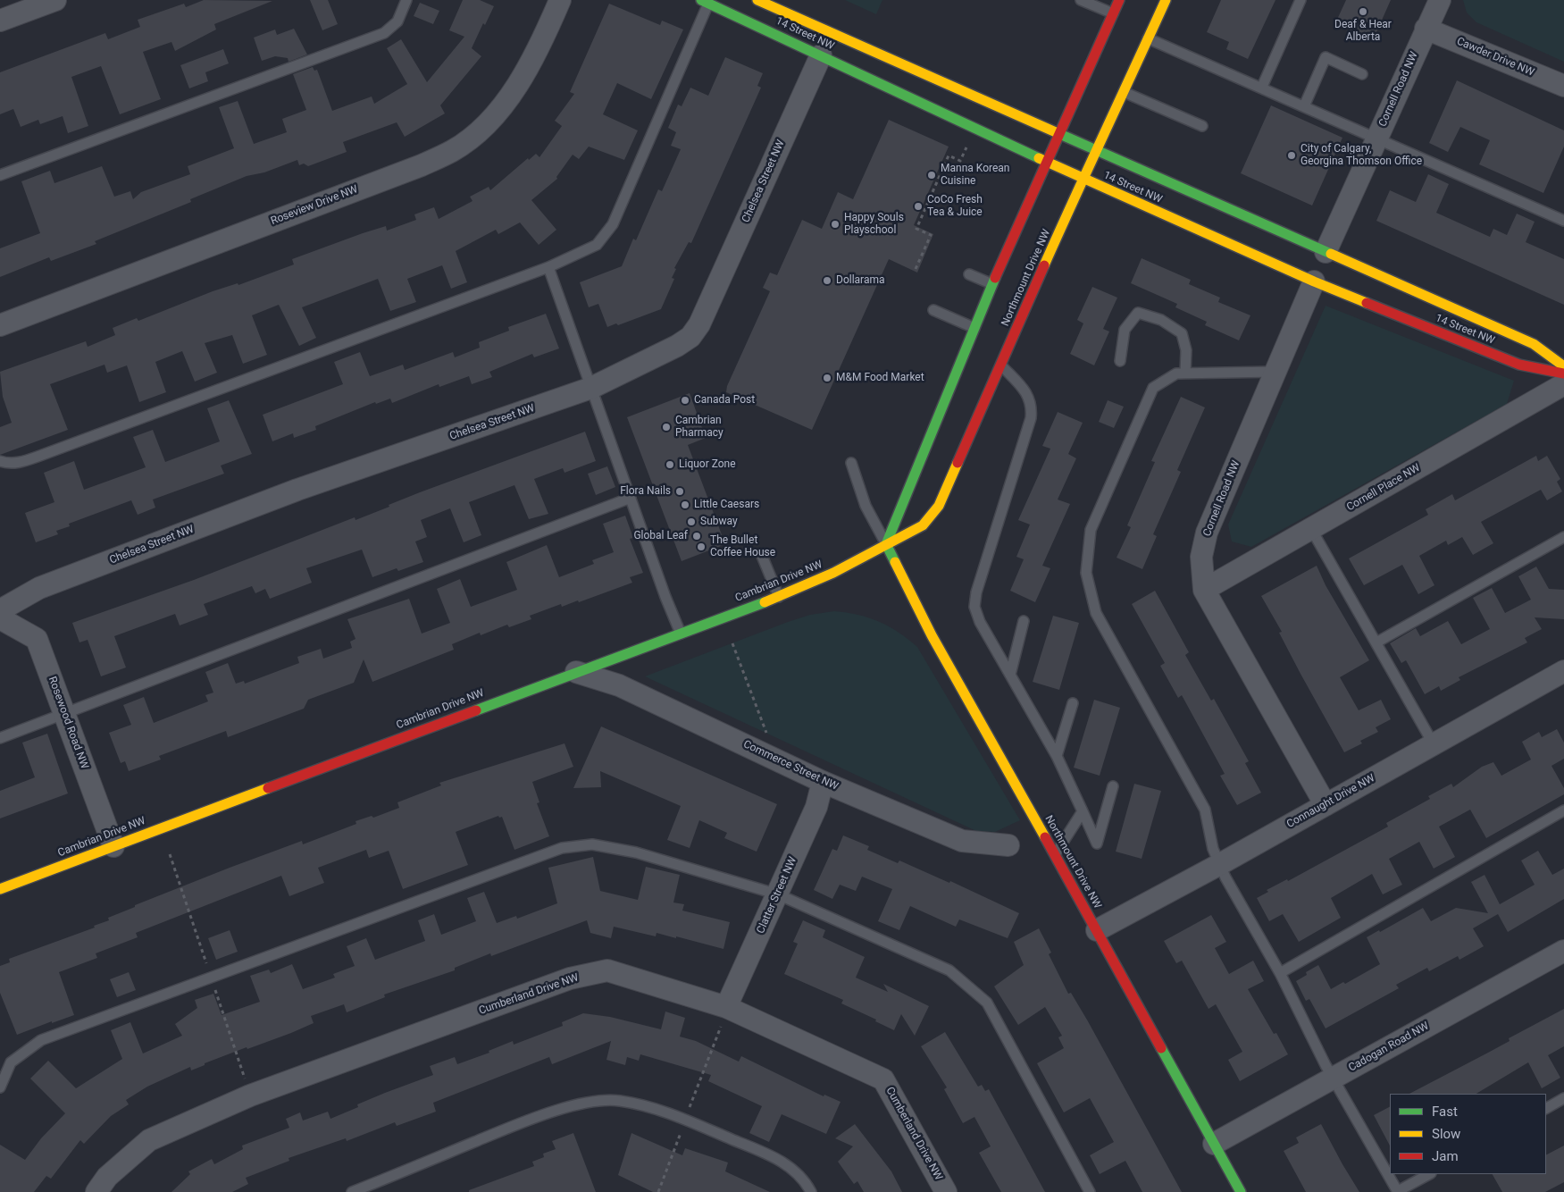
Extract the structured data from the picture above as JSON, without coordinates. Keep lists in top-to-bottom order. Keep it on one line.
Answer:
{"streets":{"street":["14 Street NW","Cawder Drive NW","Cornell Road NW","Chelsea Street NW","Roseview Drive NW","Northmount Drive NW","Cornell Place NW","Cambrian Drive NW","Rosewood Road NW","Commerce Street NW","Connaught Drive NW","Clatter Street NW","Cumberland Drive NW","Cadogan Road NW"]},"crossings":[["14 Street NW","Cornell Road NW"],["14 Street NW","Chelsea Street NW"],["14 Street NW","Northmount Drive NW"],["Cawder Drive NW","Cornell Road NW"],["Cornell Road NW","Cornell Place NW"],["Cornell Road NW","Connaught Drive NW"],["Northmount Drive NW","Cambrian Drive NW"],["Northmount Drive NW","Connaught Drive NW"],["Northmount Drive NW","Cadogan Road NW"],["Cambrian Drive NW","Rosewood Road NW"],["Cambrian Drive NW","Commerce Street NW"],["Commerce Street NW","Clatter Street NW"],["Clatter Street NW","Cumberland Drive NW"]],"places":["Deaf & Hear Alberta","City of Calgary, Georgina Thomson Office","Manna Korean Cuisine","CoCo Fresh Tea & Juice","Happy Souls Playschool","Dollarama","M&M Food Market","Canada Post","Cambrian Pharmacy","Liquor Zone","Flora Nails","Little Caesars","Subway","Global Leaf","The Bullet Coffee House"],"legend":["Fast","Slow","Jam"]}
